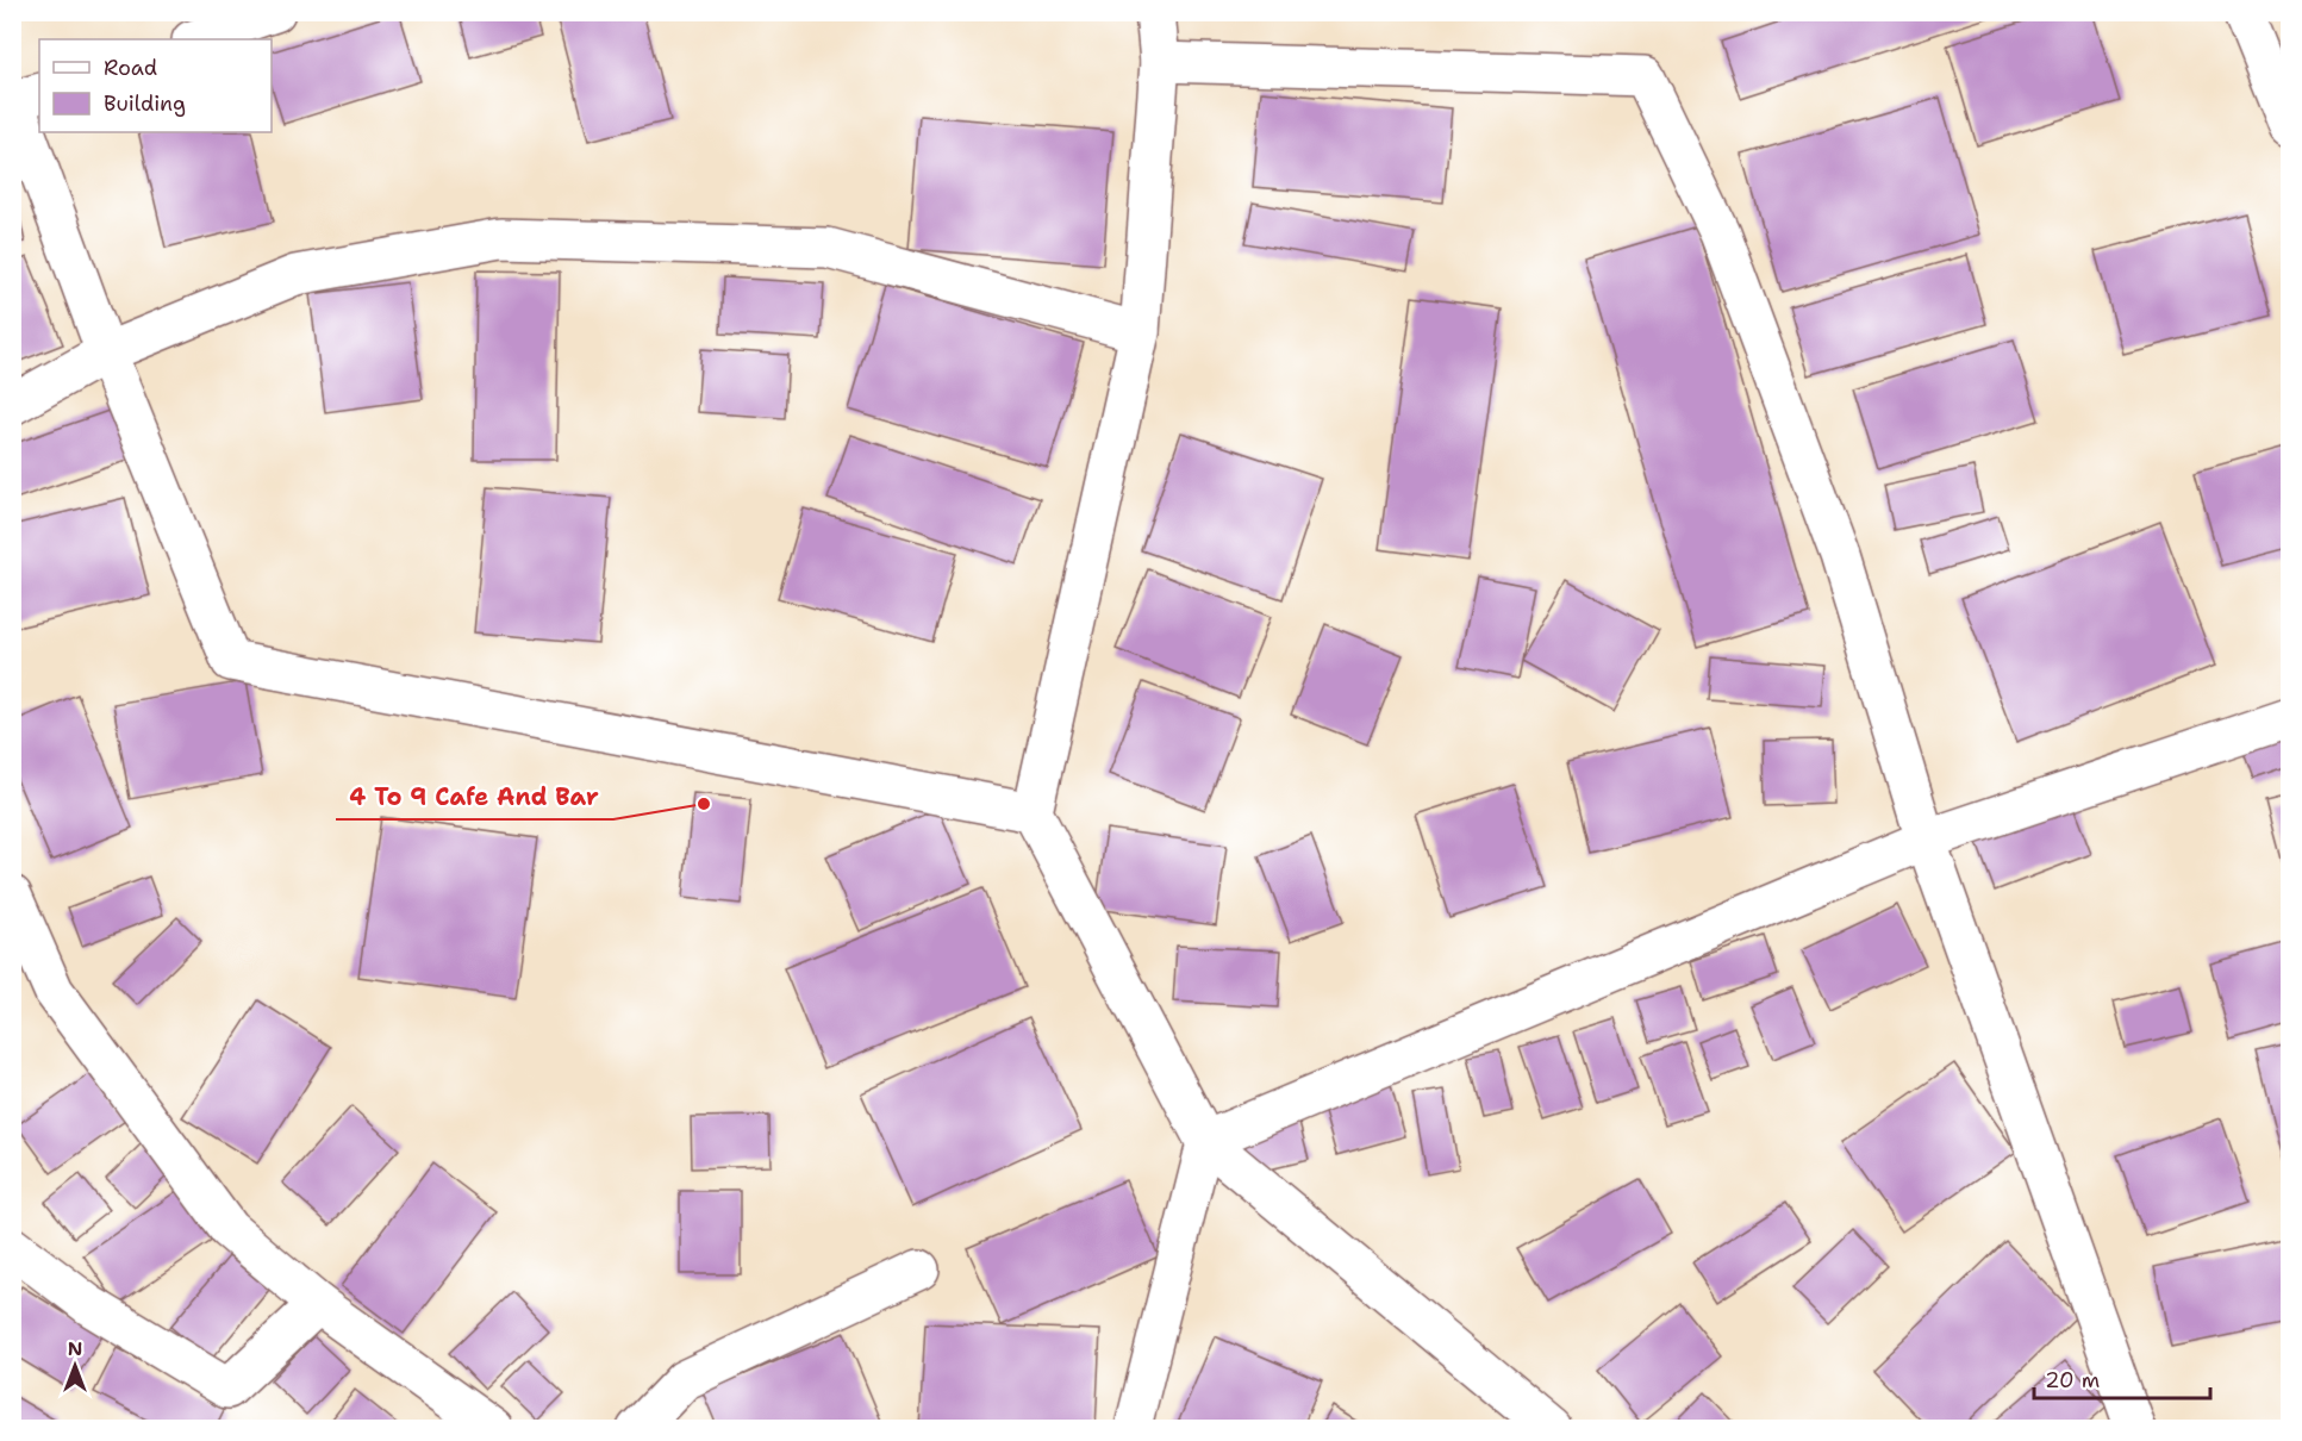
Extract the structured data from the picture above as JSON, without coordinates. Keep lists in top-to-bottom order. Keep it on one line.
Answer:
{"places":["4 To 9 Cafe And Bar"],"legend":["Road","Building"],"scale_bar":"20 m","north":"top"}
